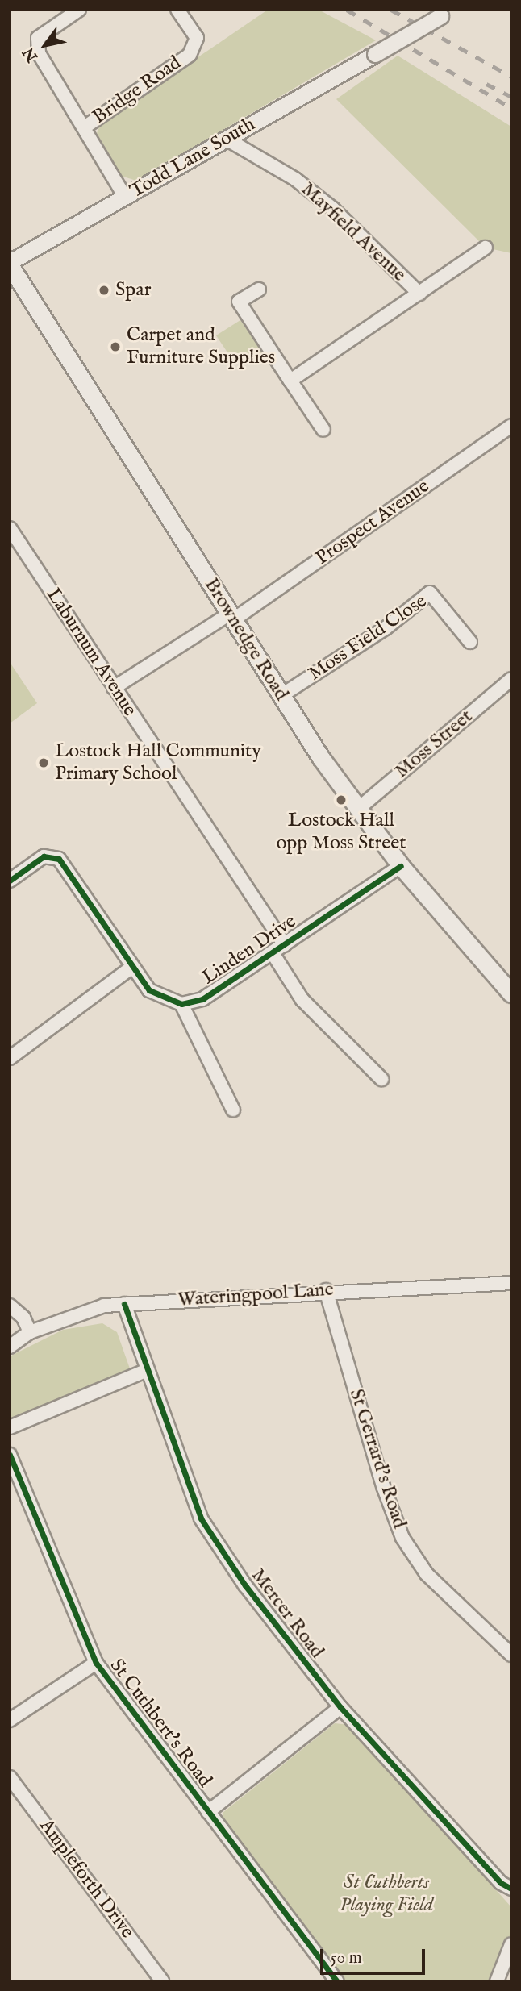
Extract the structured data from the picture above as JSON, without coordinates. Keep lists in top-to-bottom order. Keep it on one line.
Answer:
{"streets":{"main road":["Brownedge Road"],"street":["Bridge Road","Todd Lane South","Mayfield Avenue","Prospect Avenue","Moss Field Close","Laburnum Avenue","Moss Street","Linden Drive","Wateringpool Lane","St Gerrard's Road","Mercer Road","St Cuthbert's Road","Ampleforth Drive"]},"crossings":[["Todd Lane South","Mayfield Avenue"],["Todd Lane South","Brownedge Road"],["Prospect Avenue","Brownedge Road"],["Prospect Avenue","Laburnum Avenue"],["Moss Field Close","Brownedge Road"],["Brownedge Road","Moss Street"],["Brownedge Road","Linden Drive"],["Laburnum Avenue","Linden Drive"],["Wateringpool Lane","St Gerrard's Road"],["Wateringpool Lane","Mercer Road"],["Mercer Road","St Cuthbert's Road"]],"parks":["St Cuthberts Playing Field"],"places":["Spar","Carpet and Furniture Supplies","Lostock Hall Community Primary School","Lostock Hall opp Moss Street"],"scale_bar":"50 m","north":"bottom left"}
